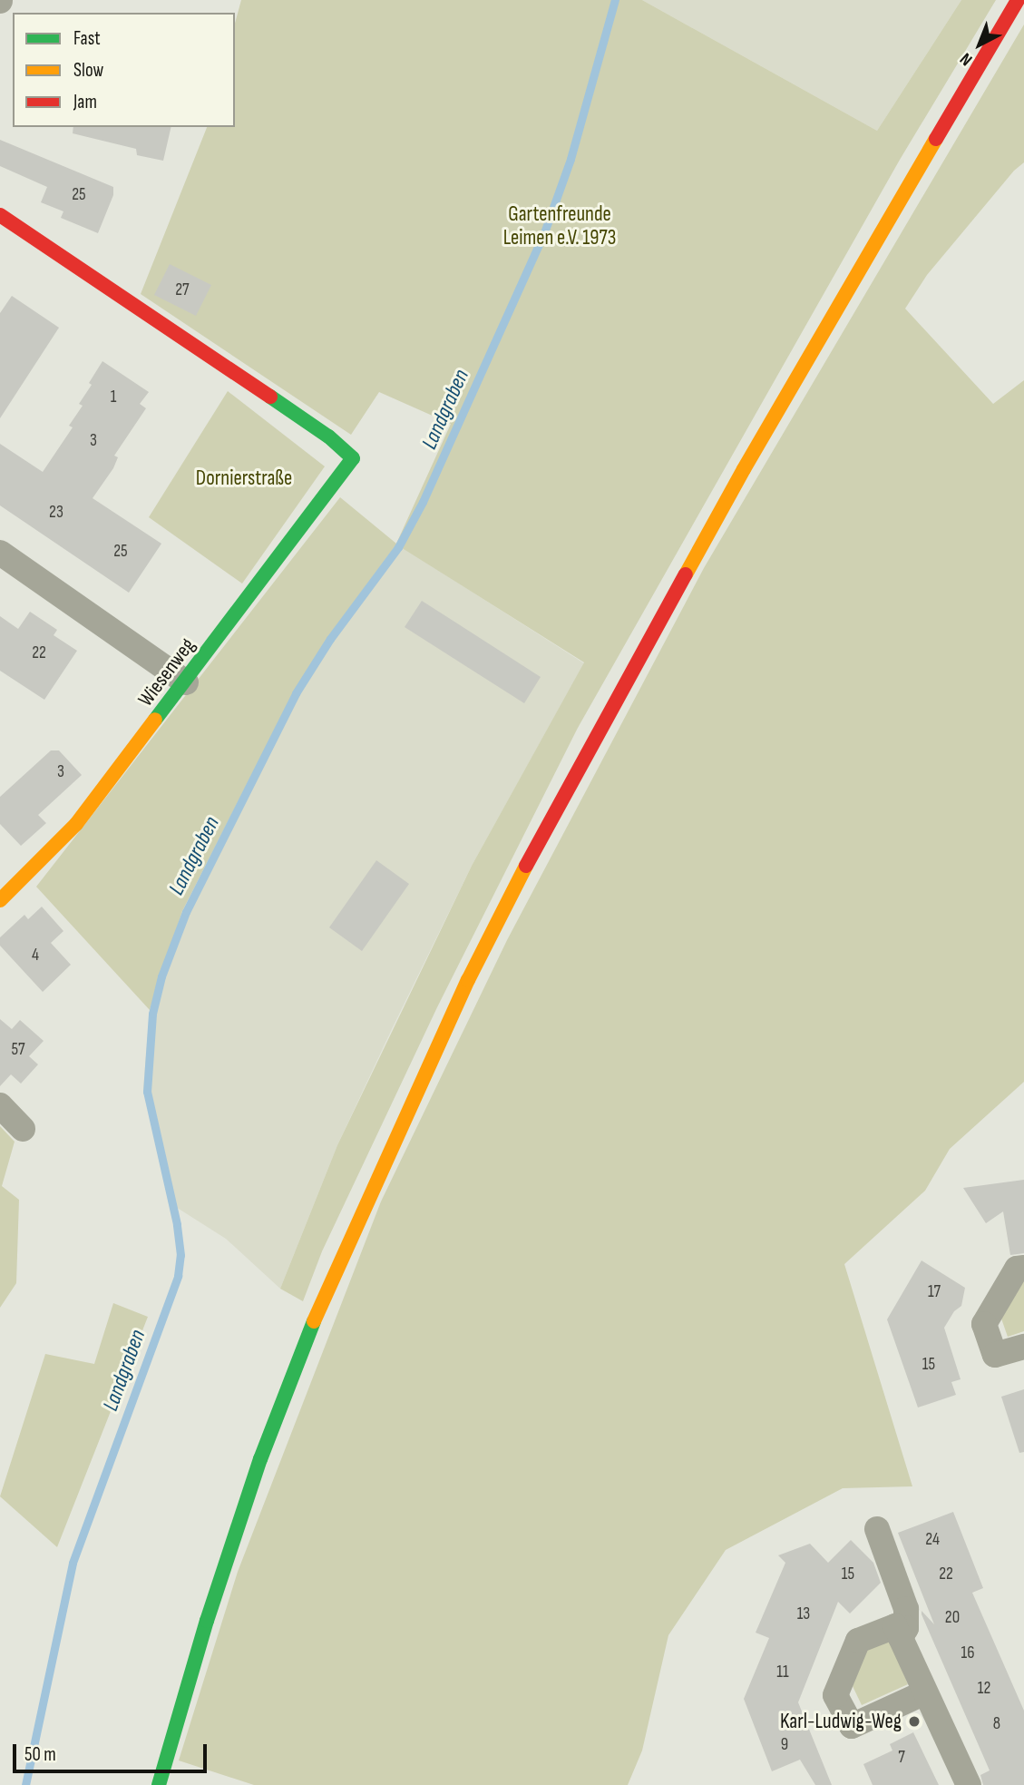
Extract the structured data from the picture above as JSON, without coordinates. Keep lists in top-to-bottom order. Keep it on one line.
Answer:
{"streets":{"main road":["Wiesenweg"]},"water":["Landgraben"],"parks":["Gartenfreunde Leimen e.V. 1973","Dornierstraße"],"places":["Karl-Ludwig-Weg"],"house_numbers":["25","27","1","3","23","25","22","3","4","57","17","15","24","15","22","13","20","16","11","12","8","9","7"],"legend":["Fast","Slow","Jam"],"scale_bar":"50 m","north":"bottom left"}
